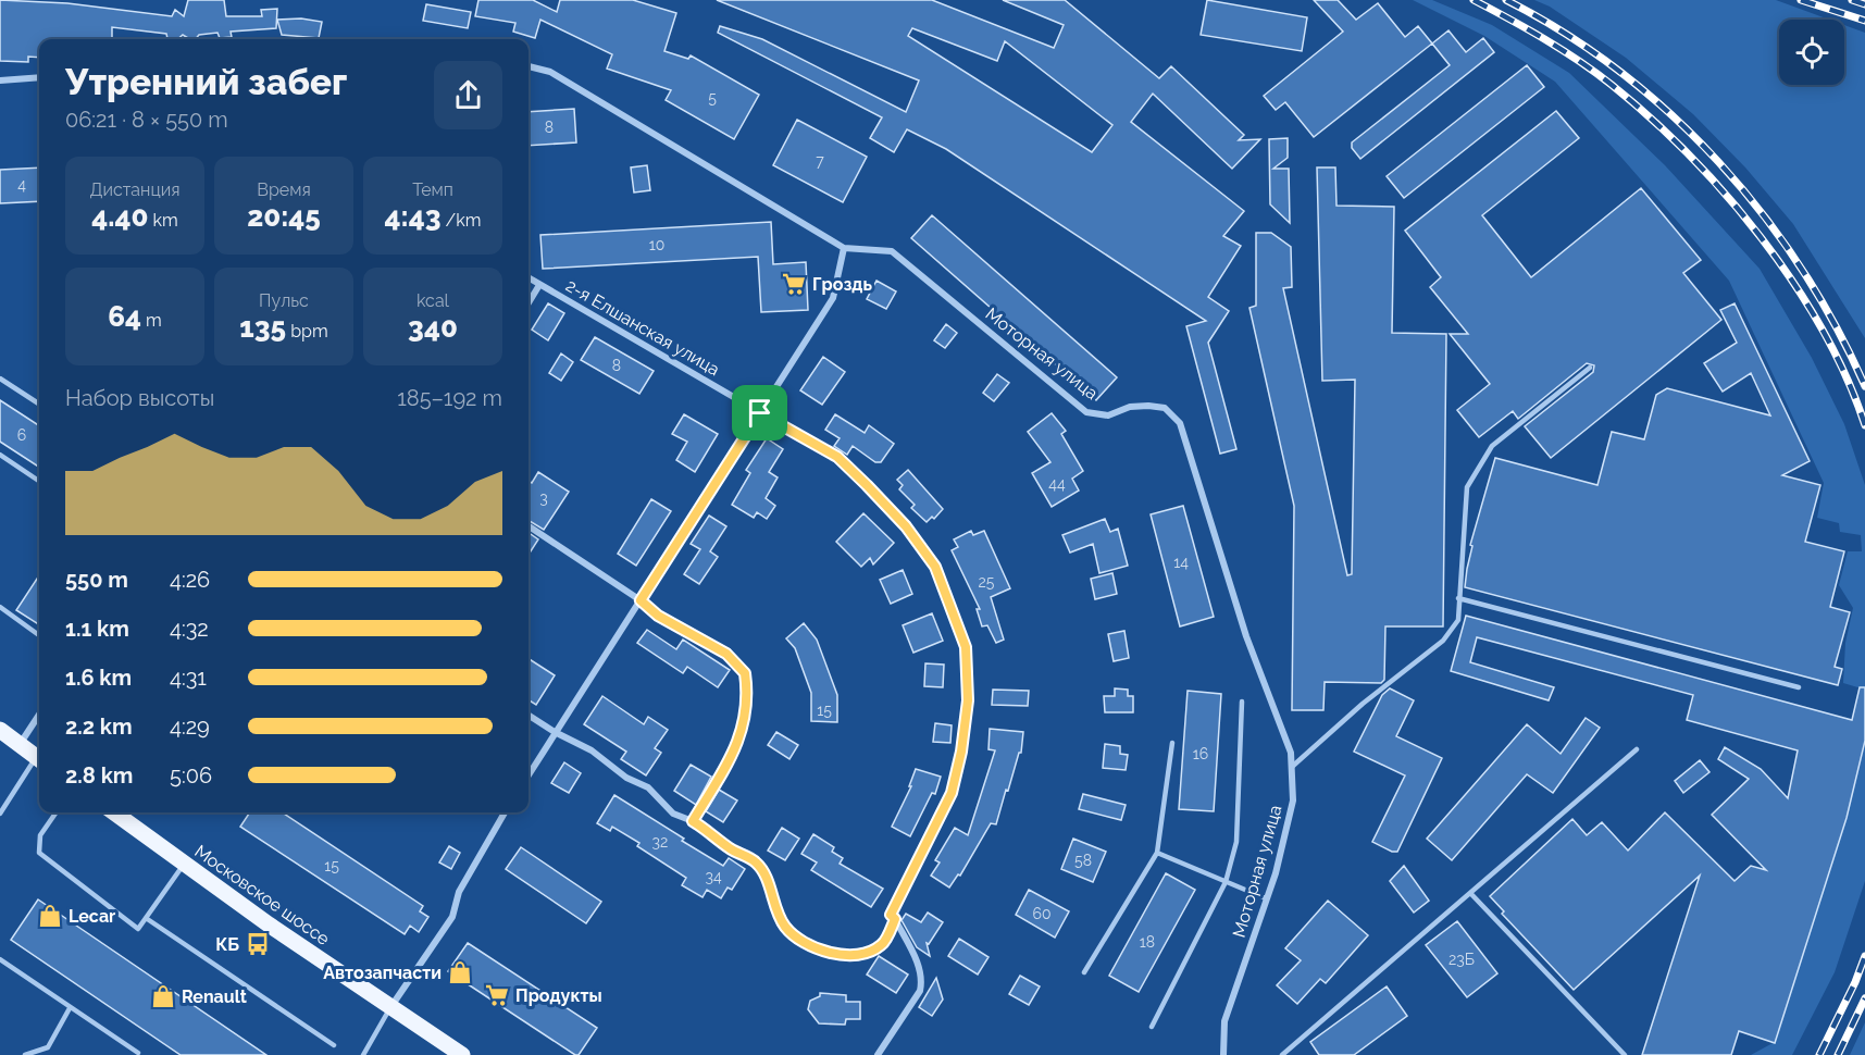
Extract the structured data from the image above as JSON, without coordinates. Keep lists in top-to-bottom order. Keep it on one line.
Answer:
{"streets":{"main road":["Московское шоссе"],"street":["2-я Елшанская улица","Моторная улица"]},"places":{"supermarket":["Гроздь","Продукты"],"shop":["Lecar","Автозапчасти","Renault"],"bus stop":["КБ"]},"house_numbers":["5","8","7","4","10","8","6","44","3","14","25","15","16","32","58","15","34","60","18","23Б"],"page":{"heading":["Утренний забег","06:21 · 8 × 550 m"],"stats":[["Дистанция","4.40 km"],["Время","20:45"],["Темп","4:43 /km"],["64 m"],["Пульс","135 bpm"],["kcal","340"]],"chart":["Набор высоты","185–192 m"],"list":[{"name":"550 m","note":"4:26"},{"name":"1.1 km","note":"4:32"},{"name":"1.6 km","note":"4:31"},{"name":"2.2 km","note":"4:29"},{"name":"2.8 km","note":"5:06"}]}}
